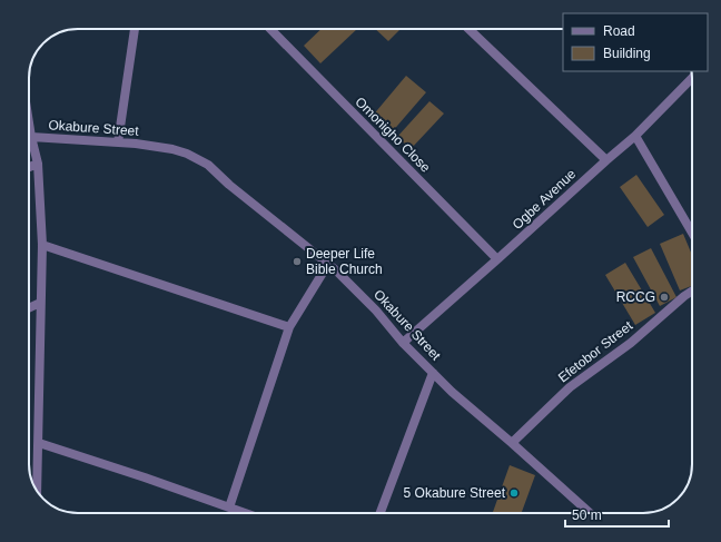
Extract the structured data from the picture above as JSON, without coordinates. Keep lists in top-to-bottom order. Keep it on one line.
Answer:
{"streets":{"street":["Okabure Street","Omonigho Close","Ogbe Avenue","Efetobor Street"]},"crossings":[["Okabure Street","Ogbe Avenue"],["Okabure Street","Efetobor Street"],["Omonigho Close","Ogbe Avenue"]],"places":["Deeper Life Bible Church","RCCG","5 Okabure Street"],"legend":["Road","Building"],"scale_bar":"50 m"}
